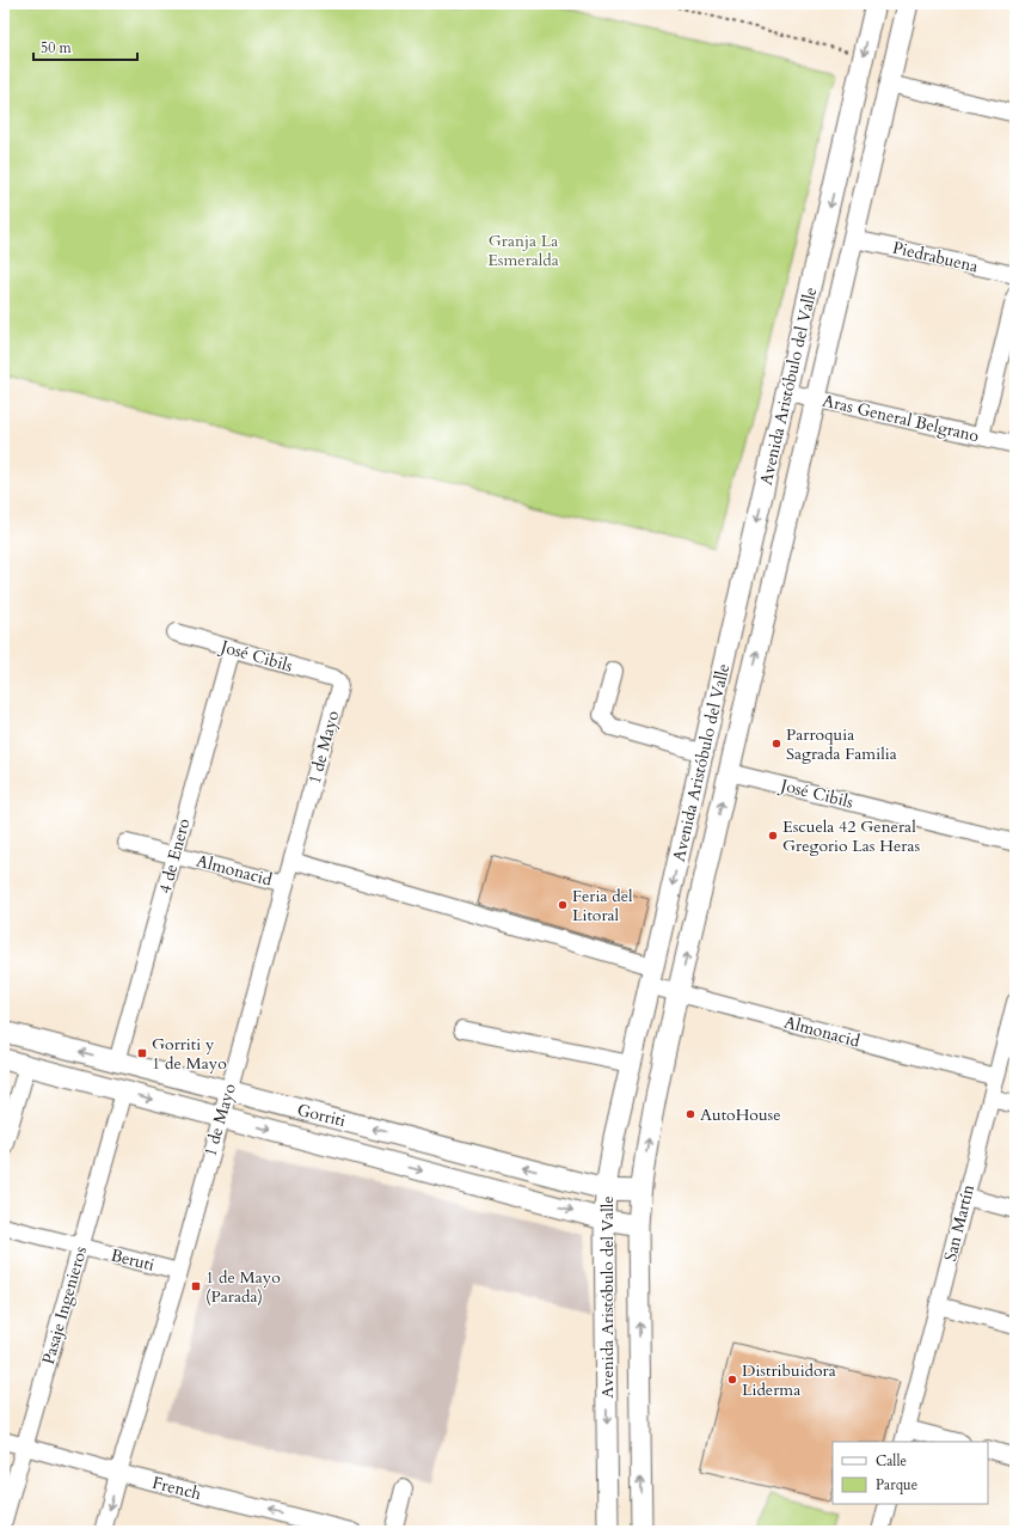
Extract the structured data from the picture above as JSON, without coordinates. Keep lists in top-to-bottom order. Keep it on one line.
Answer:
{"streets":{"main road":["Avenida Aristóbulo del Valle","Gorriti"],"street":["Piedrabuena","Aras General Belgrano","José Cibils","1 de Mayo","4 de Enero","Almonacid","San Martín","Beruti","Pasaje Ingenieros","French"]},"crossings":[["Piedrabuena","Avenida Aristóbulo del Valle"],["Avenida Aristóbulo del Valle","Aras General Belgrano"],["Avenida Aristóbulo del Valle","José Cibils"],["Avenida Aristóbulo del Valle","Almonacid"],["Avenida Aristóbulo del Valle","Gorriti"],["José Cibils","1 de Mayo"],["José Cibils","4 de Enero"],["1 de Mayo","Almonacid"],["1 de Mayo","Gorriti"],["1 de Mayo","Beruti"],["1 de Mayo","French"],["4 de Enero","Almonacid"],["4 de Enero","Gorriti"],["Almonacid","San Martín"],["Gorriti","Pasaje Ingenieros"],["Beruti","Pasaje Ingenieros"],["Pasaje Ingenieros","French"]],"one_way":["French"],"parks":["Granja La Esmeralda"],"places":{"other":["Parroquia Sagrada Familia","Escuela 42 General Gregorio Las Heras","Feria del Litoral","AutoHouse","Distribuidora Liderma"],"transit":["Gorriti y 1 de Mayo","1 de Mayo (Parada)"]},"legend":["Calle","Parque"],"scale_bar":"50 m"}
